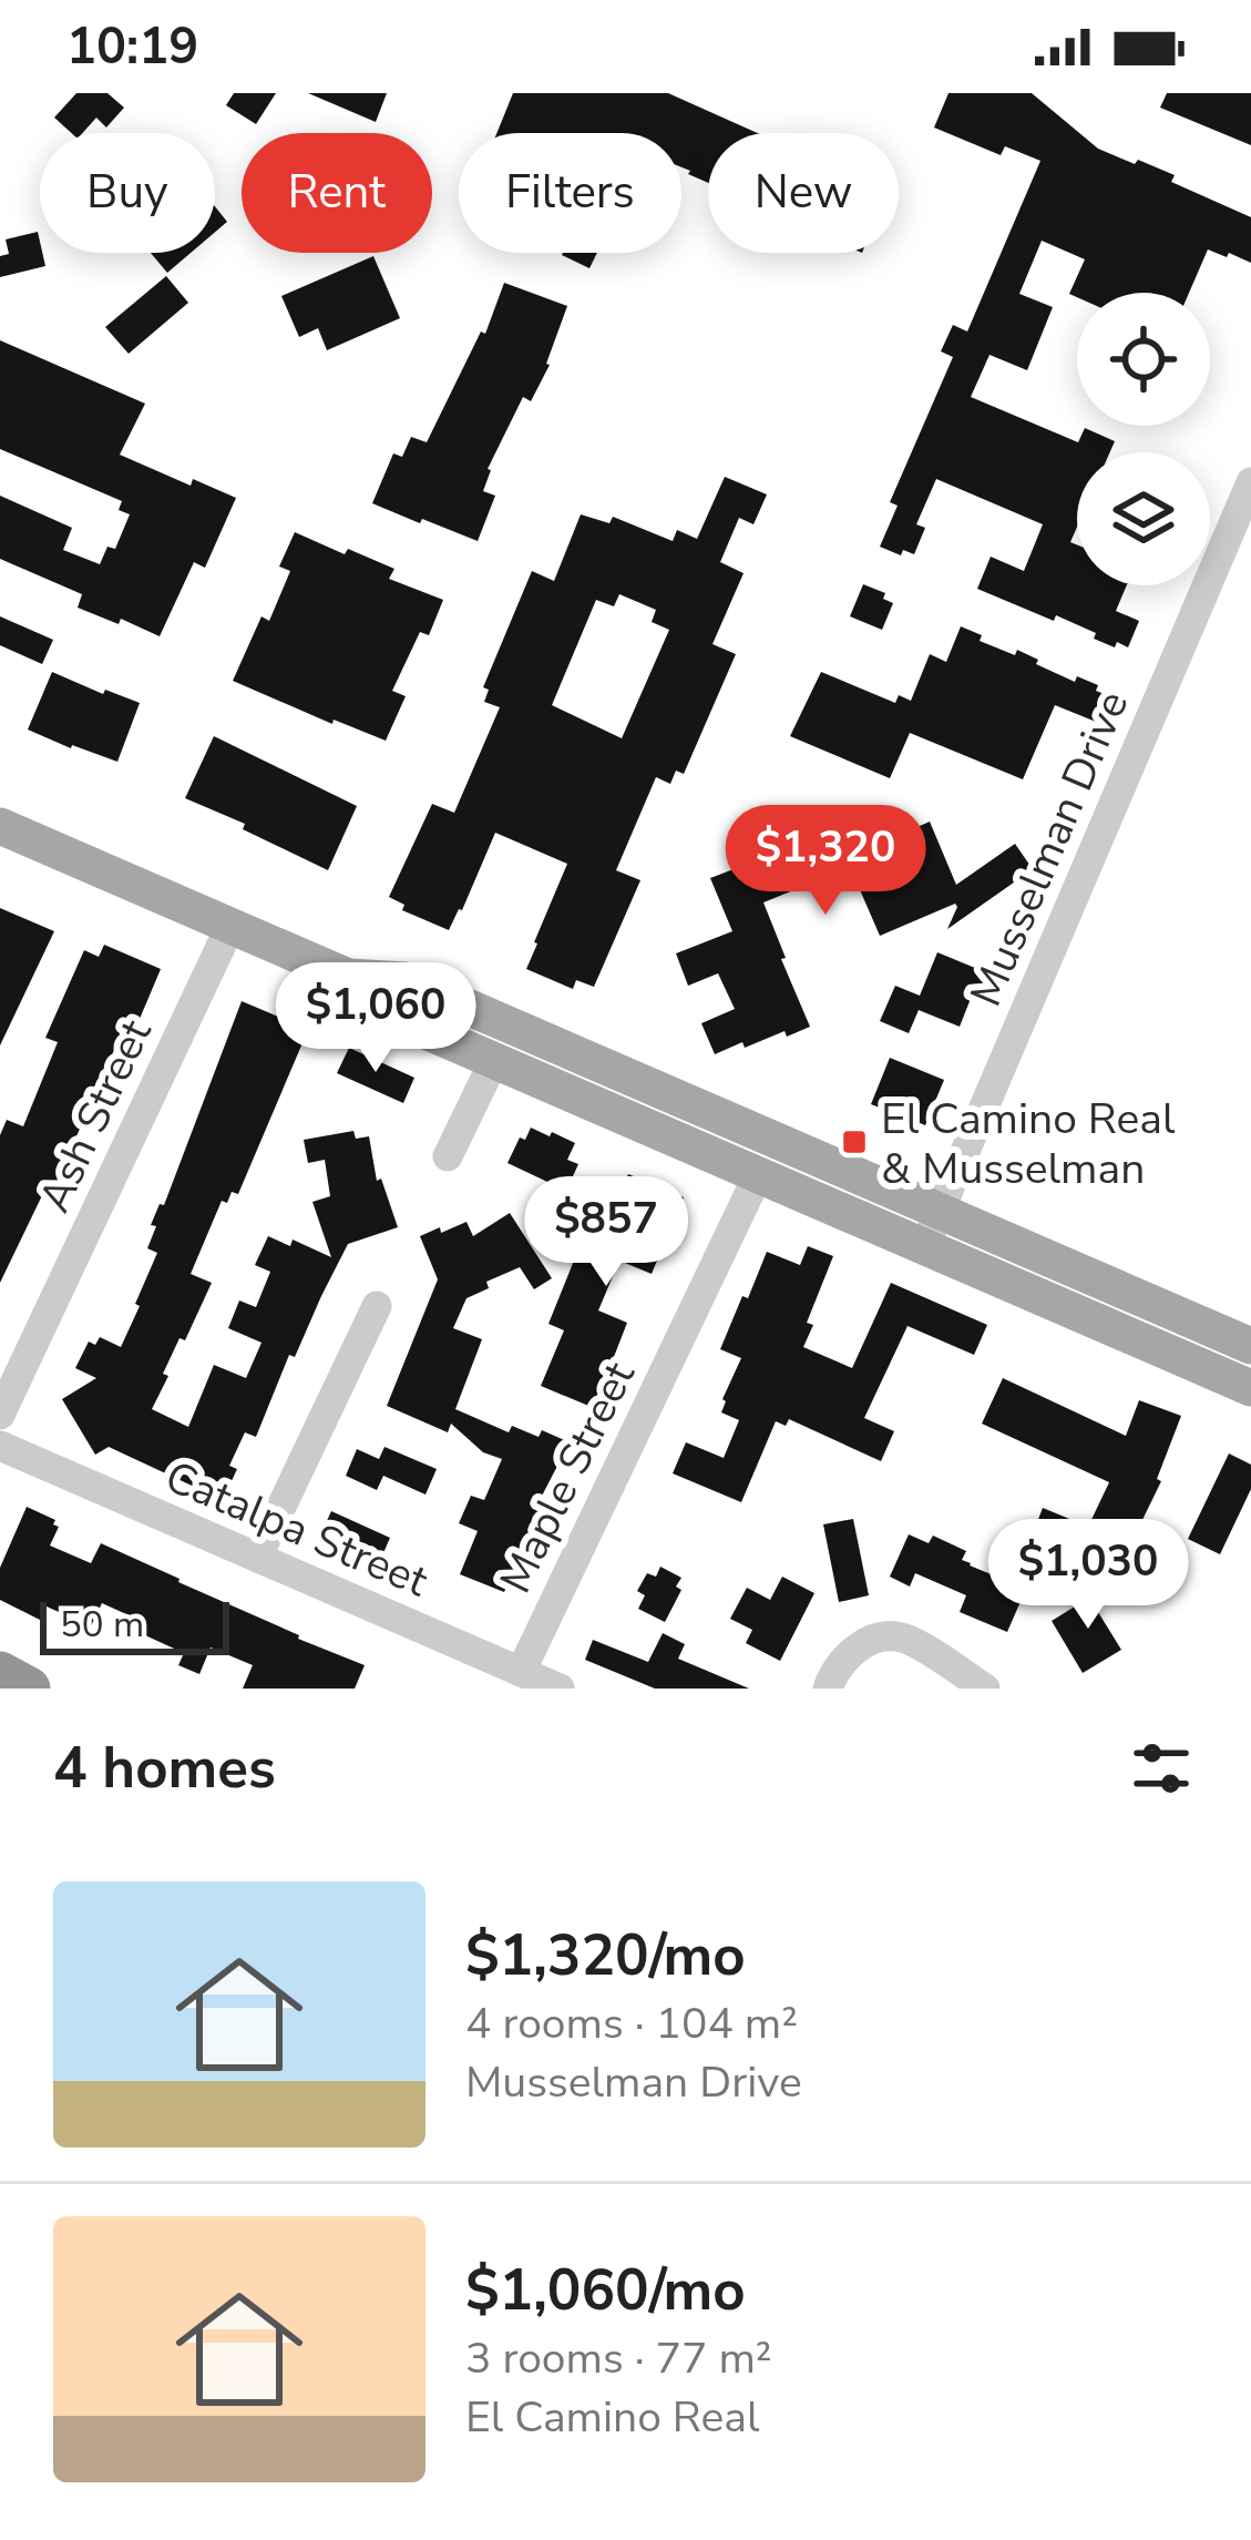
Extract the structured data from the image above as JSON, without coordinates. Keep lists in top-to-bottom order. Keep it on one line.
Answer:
{"streets":{"street":["Musselman Drive","Ash Street","Maple Street","Catalpa Street"]},"crossings":[["Maple Street","Catalpa Street"]],"places":{"transit":["El Camino Real & Musselman"]},"scale_bar":"50 m","page":{"status":"10:19","chip":["Buy","Rent","Filters","New"],"price":["$1,320","$1,060","$857","$1,030"],"scale":"50 m","heading":"4 homes","list":[{"name":"$1,320/mo","note":"4 rooms · 104 m² · Musselman Drive"},{"name":"$1,060/mo","note":"3 rooms · 77 m² · El Camino Real"}]}}
